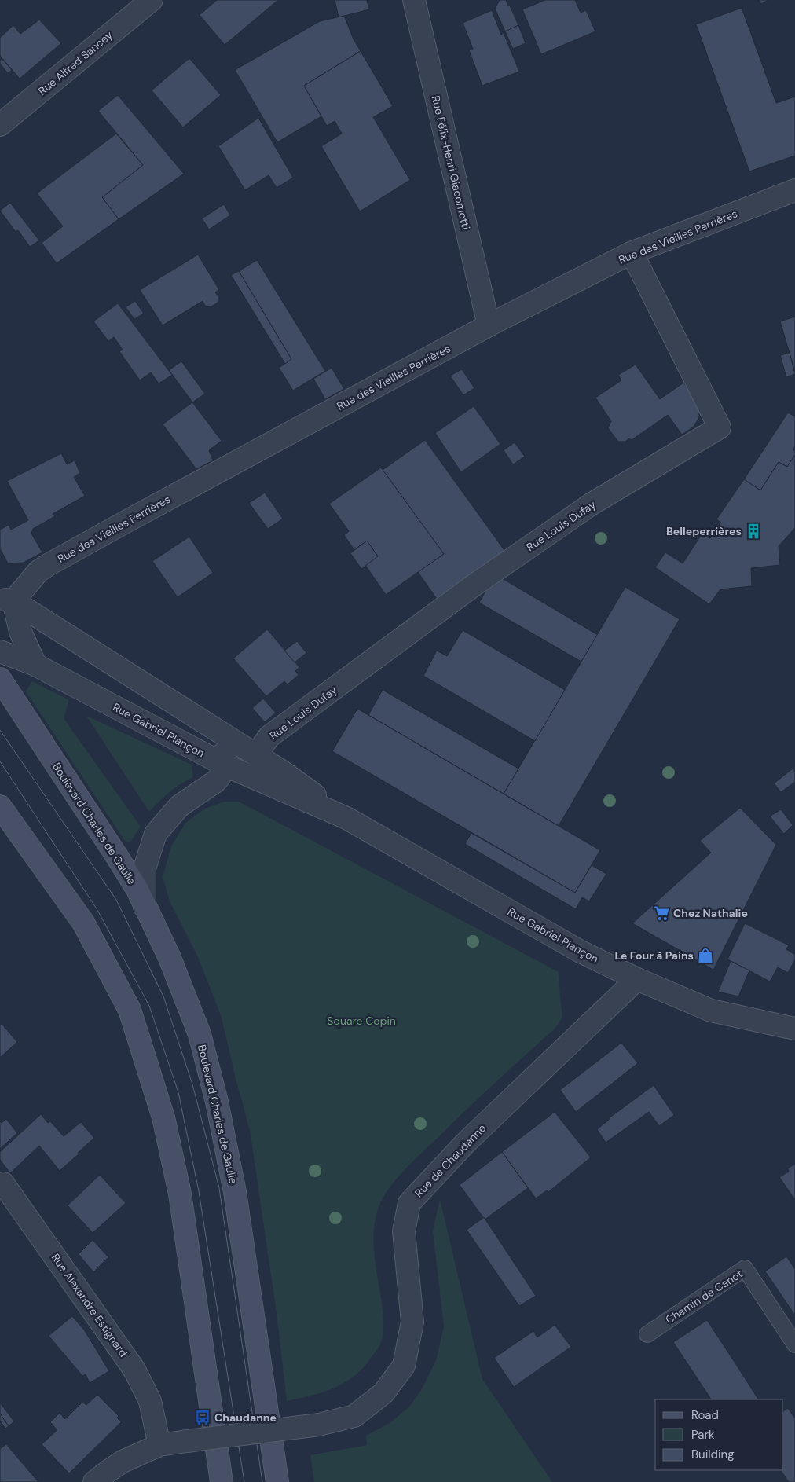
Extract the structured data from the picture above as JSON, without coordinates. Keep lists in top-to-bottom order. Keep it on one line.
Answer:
{"streets":{"main road":["Boulevard Charles de Gaulle"],"street":["Rue Alfred Sancey","Rue Félix-Henri Giacomotti","Rue des Vieilles Perrières","Rue Louis Dufay","Rue Gabriel Plançon","Rue de Chaudanne","Rue Alexandre Estignard"],"lane":["Chemin de Canot"]},"crossings":[["Rue Félix-Henri Giacomotti","Rue des Vieilles Perrières"],["Rue des Vieilles Perrières","Rue Louis Dufay"],["Rue des Vieilles Perrières","Rue Gabriel Plançon"],["Rue Louis Dufay","Rue Gabriel Plançon"],["Rue Gabriel Plançon","Rue de Chaudanne"],["Rue de Chaudanne","Rue Alexandre Estignard"]],"parks":["Square Copin"],"places":{"building":["Belleperrières"],"supermarket":["Chez Nathalie"],"shop":["Le Four à Pains"],"bus stop":["Chaudanne"]},"legend":["Road","Park","Building"]}
